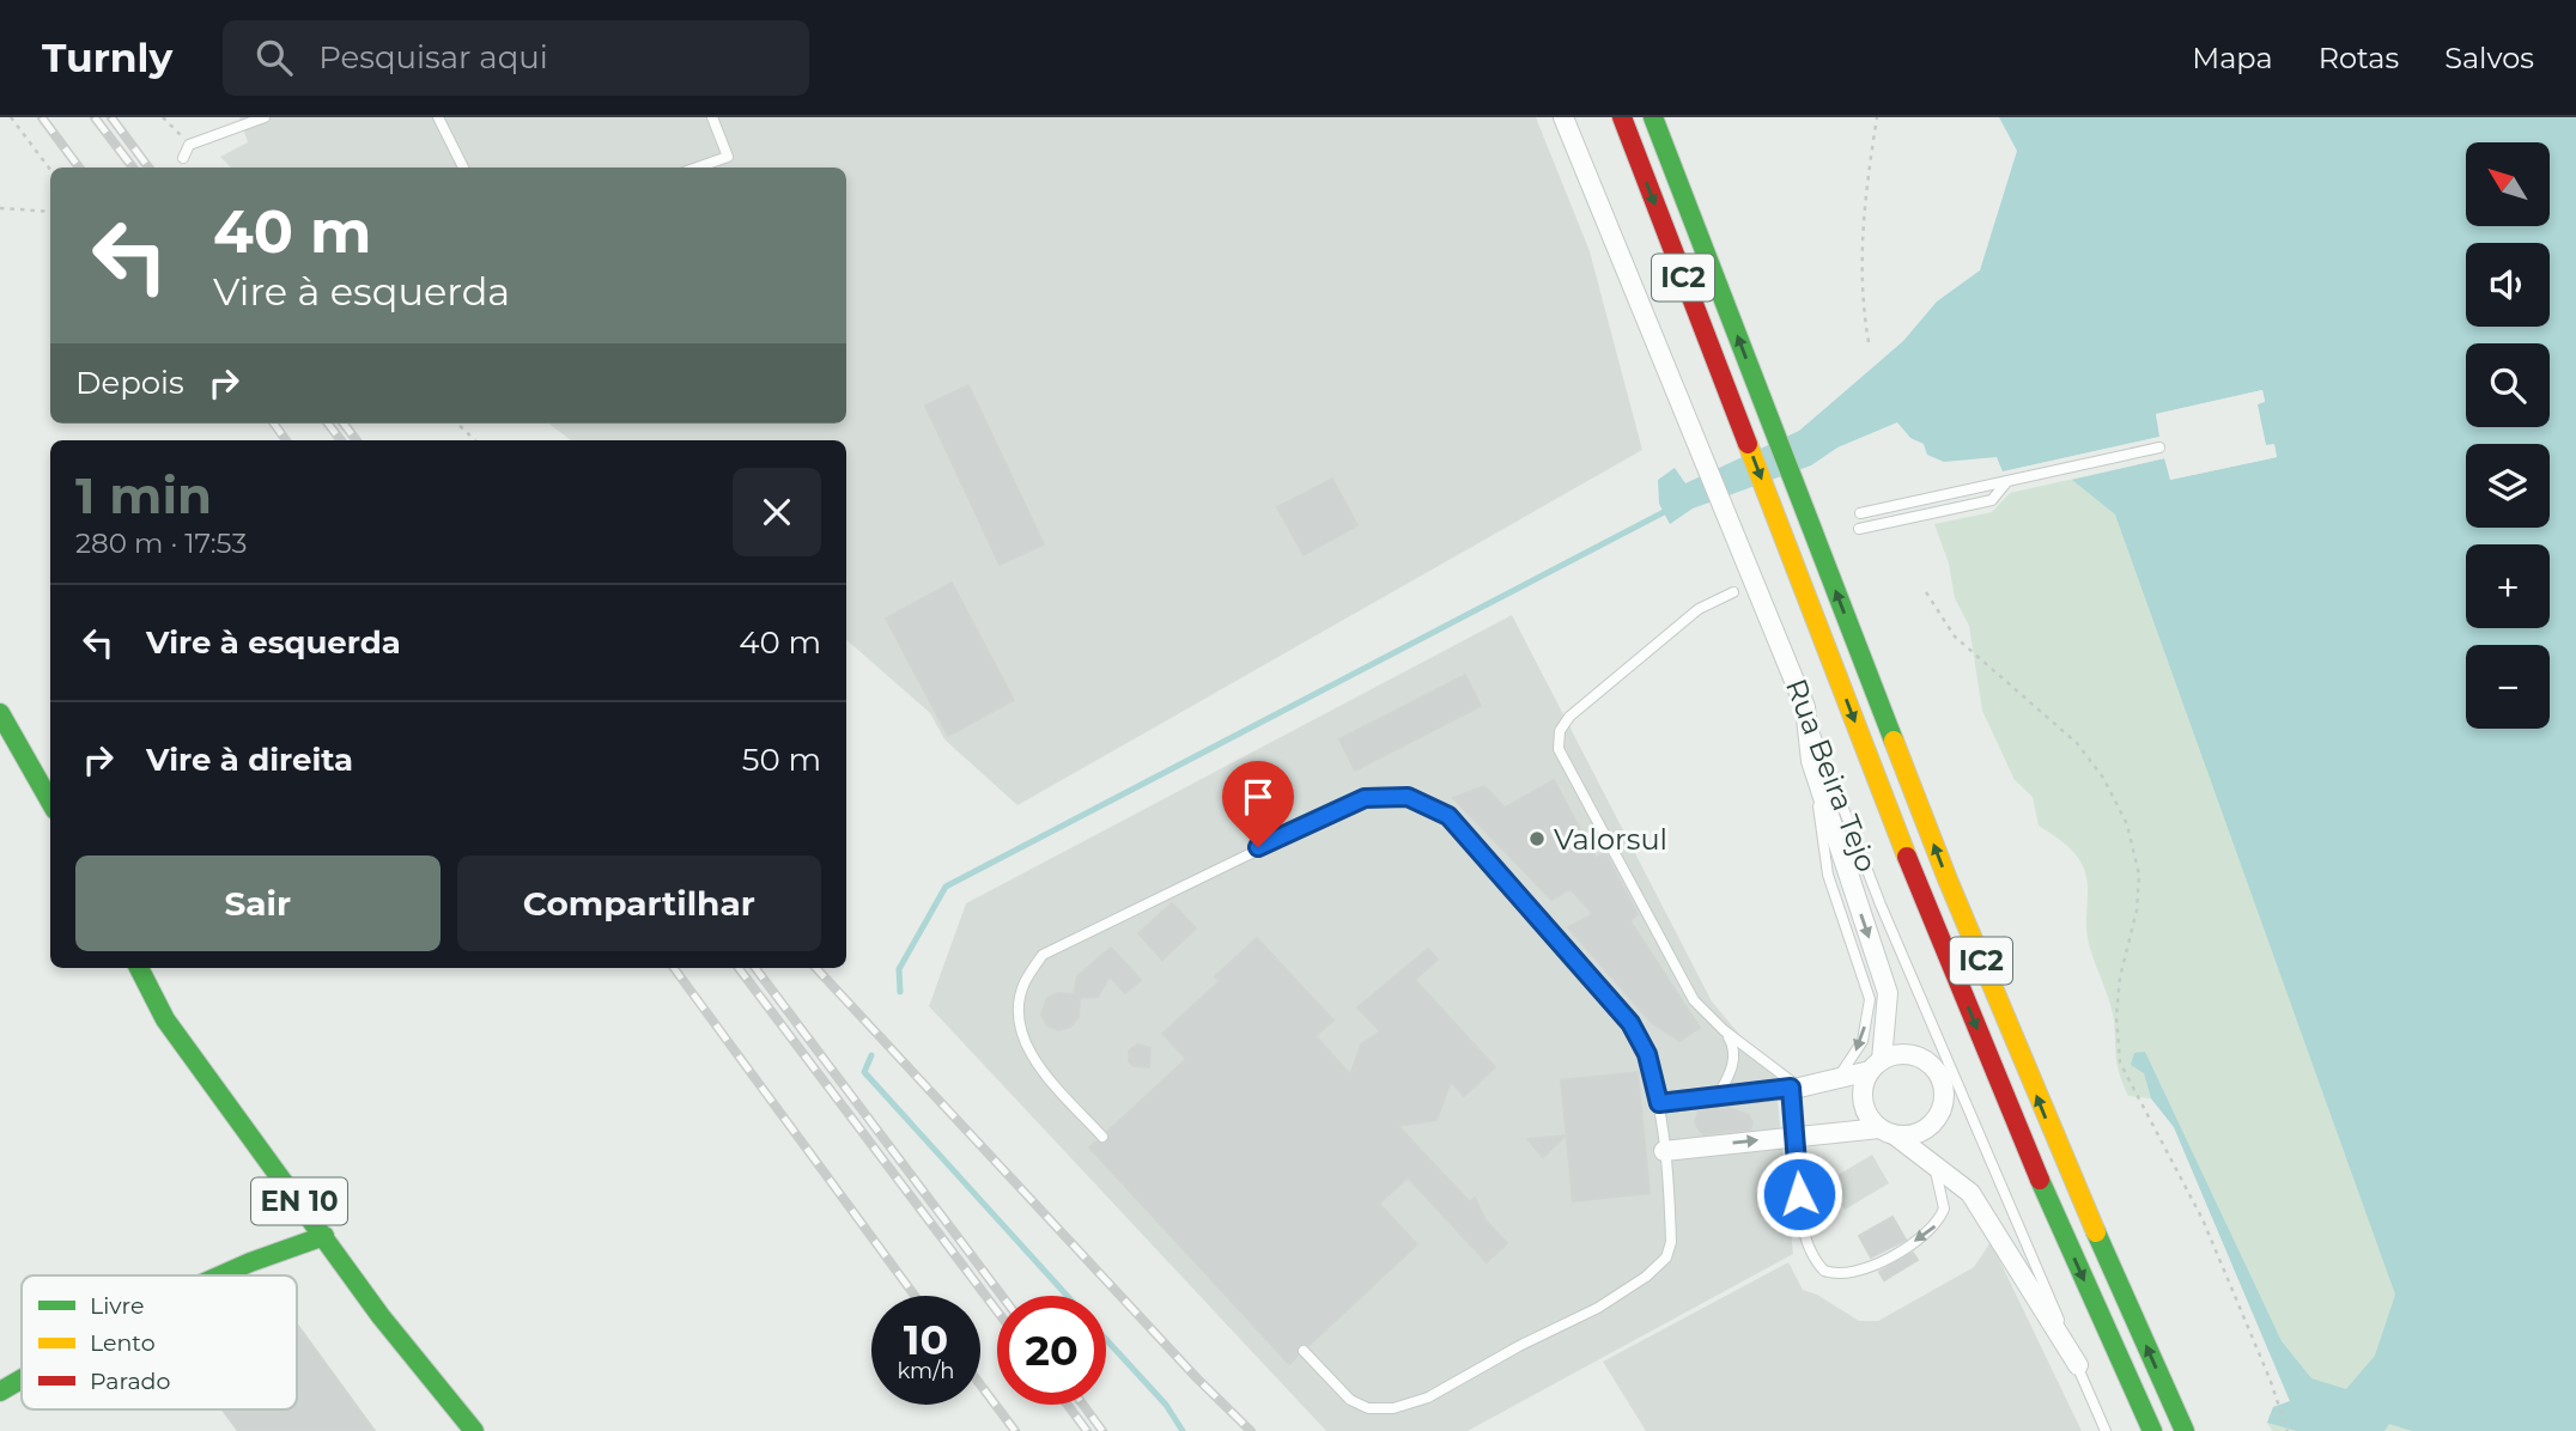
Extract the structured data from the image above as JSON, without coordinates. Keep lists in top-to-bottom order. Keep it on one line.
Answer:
{"streets":{"main road":["IC2","EN 10"],"street":["Rua Beira Tejo"]},"places":["Valorsul"],"legend":["Livre","Lento","Parado"],"north":"top left","page":{"header":"Turnly","search":"Pesquisar aqui","nav":["Mapa","Rotas","Salvos"],"map_buttons":["+","−"],"turn":["40 m","Vire à esquerda"],"then":"Depois","heading":["1 min","280 m · 17:53"],"list":[{"name":"Vire à esquerda","value":"40 m"},{"name":"Vire à direita","value":"50 m"}],"buttons":["Sair","Compartilhar"],"speed":"10 km/h","limit":"20"}}
